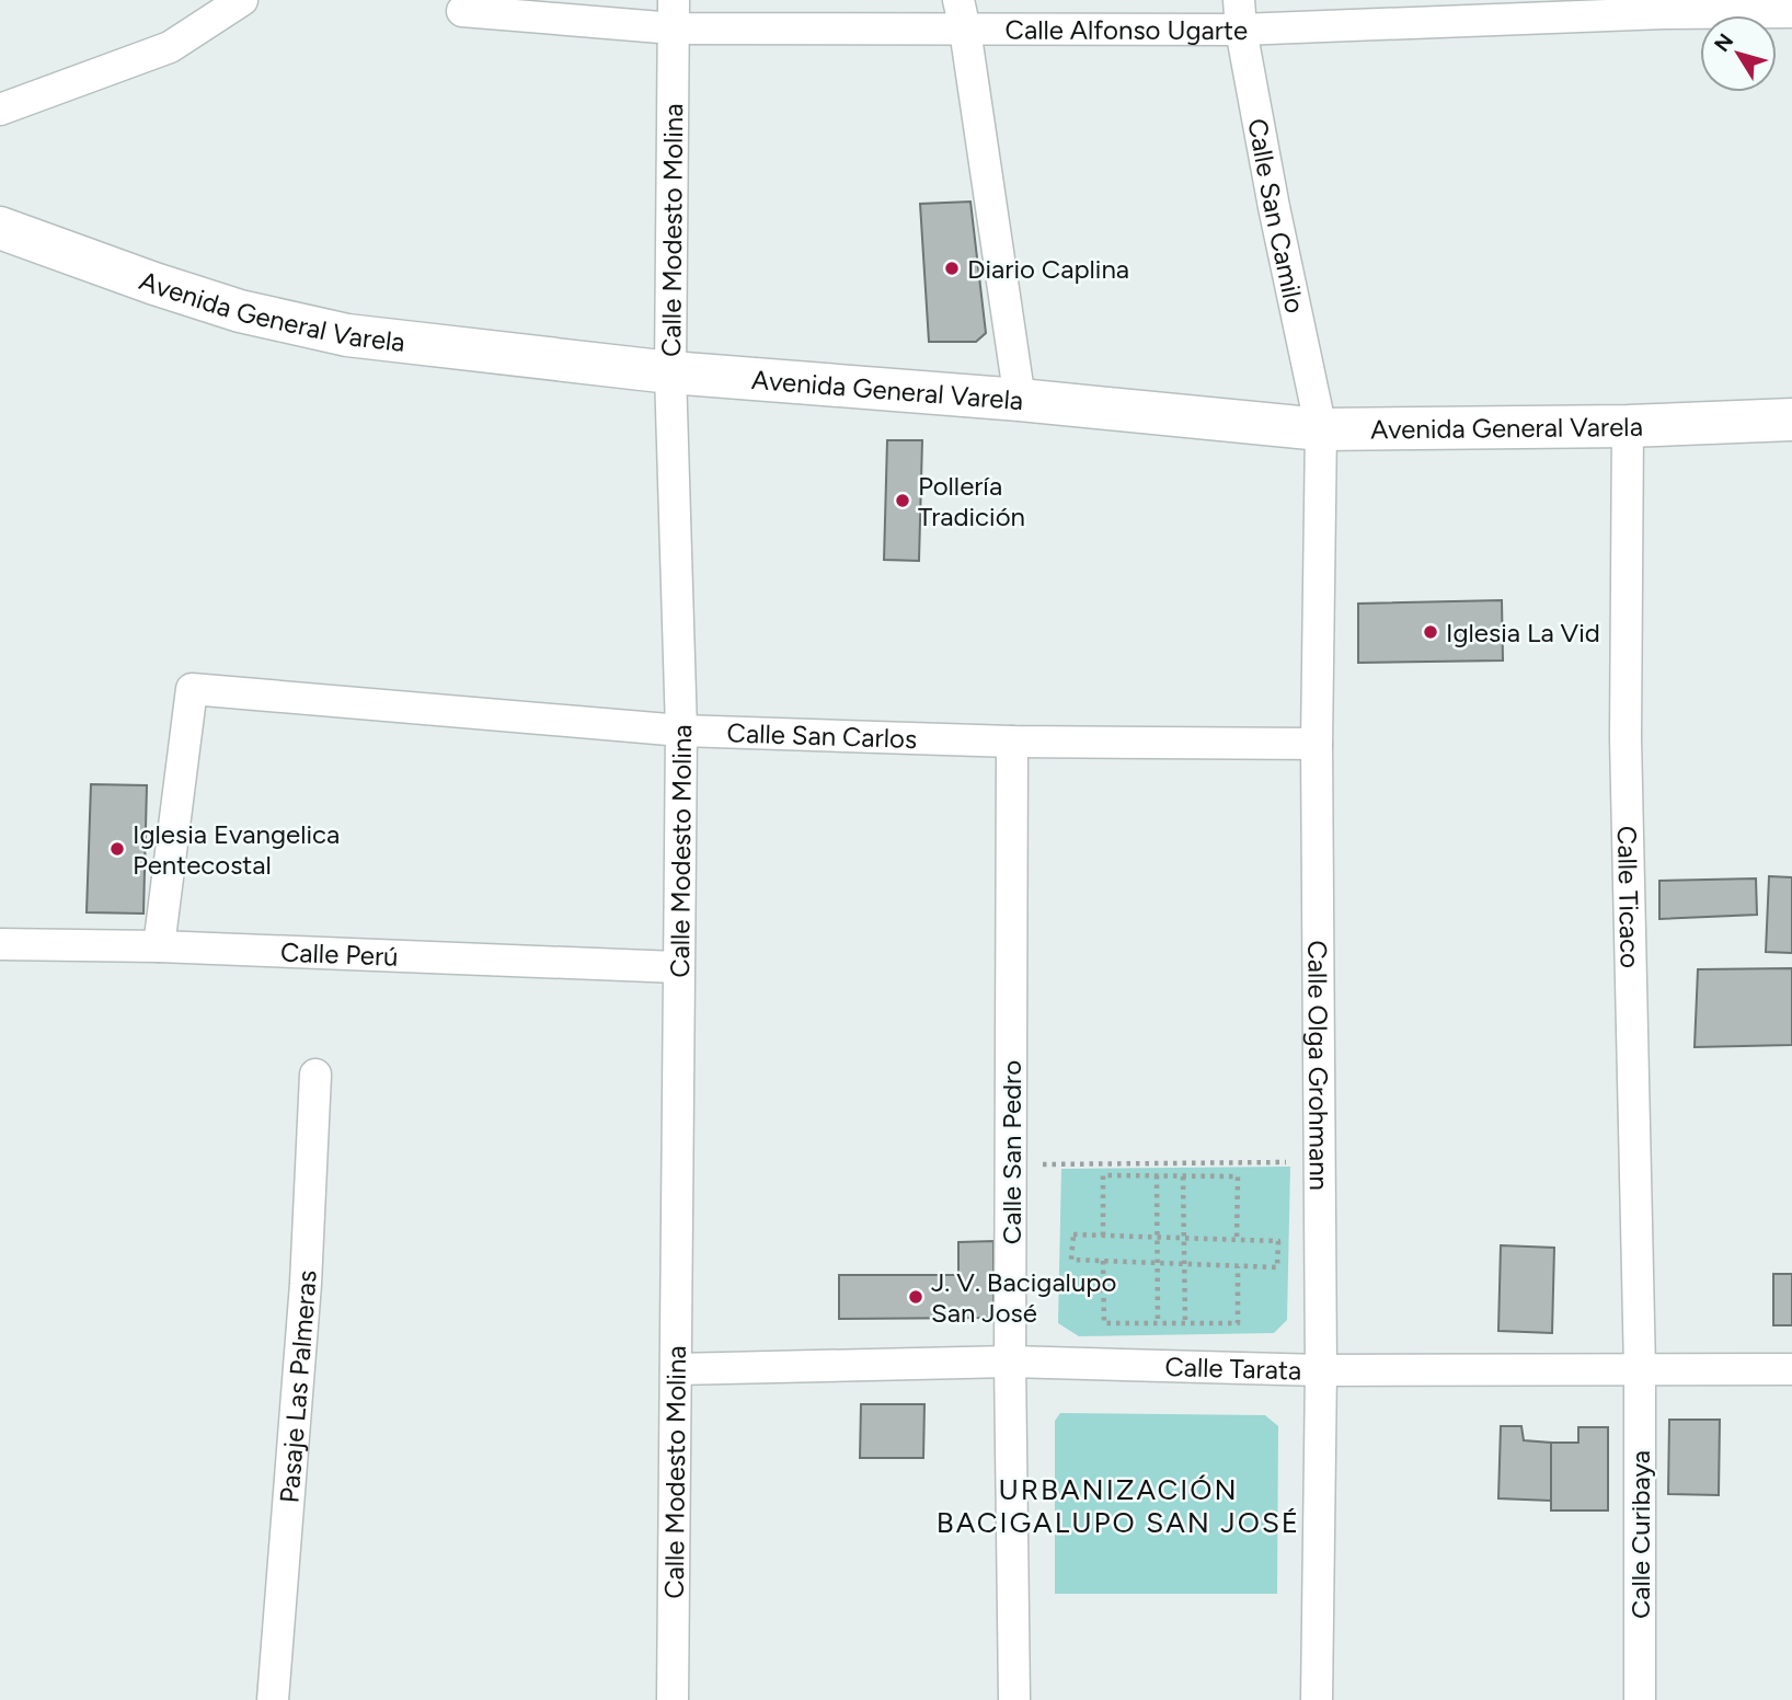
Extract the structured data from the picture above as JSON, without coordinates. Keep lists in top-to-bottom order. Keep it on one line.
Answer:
{"streets":{"street":["Calle Alfonso Ugarte","Calle San Camilo","Calle Modesto Molina","Avenida General Varela","Calle San Carlos","Calle Ticaco","Calle Perú","Calle Olga Grohmann","Calle San Pedro","Calle Tarata","Pasaje Las Palmeras","Calle Curibaya"]},"crossings":[["Calle Alfonso Ugarte","Calle San Camilo"],["Calle Alfonso Ugarte","Calle Modesto Molina"],["Calle San Camilo","Avenida General Varela"],["Calle San Camilo","Calle Olga Grohmann"],["Calle Modesto Molina","Avenida General Varela"],["Calle Modesto Molina","Calle San Carlos"],["Calle Modesto Molina","Calle Perú"],["Calle Modesto Molina","Calle Tarata"],["Avenida General Varela","Calle Ticaco"],["Avenida General Varela","Calle Olga Grohmann"],["Calle San Carlos","Calle Perú"],["Calle San Carlos","Calle Olga Grohmann"],["Calle San Carlos","Calle San Pedro"],["Calle Ticaco","Calle Tarata"],["Calle Ticaco","Calle Curibaya"],["Calle Olga Grohmann","Calle Tarata"],["Calle San Pedro","Calle Tarata"],["Calle Tarata","Calle Curibaya"]],"districts":["URBANIZACIÓN BACIGALUPO SAN JOSÉ"],"places":["Diario Caplina","Pollería Tradición","Iglesia La Vid","Iglesia Evangelica Pentecostal","J. V. Bacigalupo San José"],"north":"top left"}
